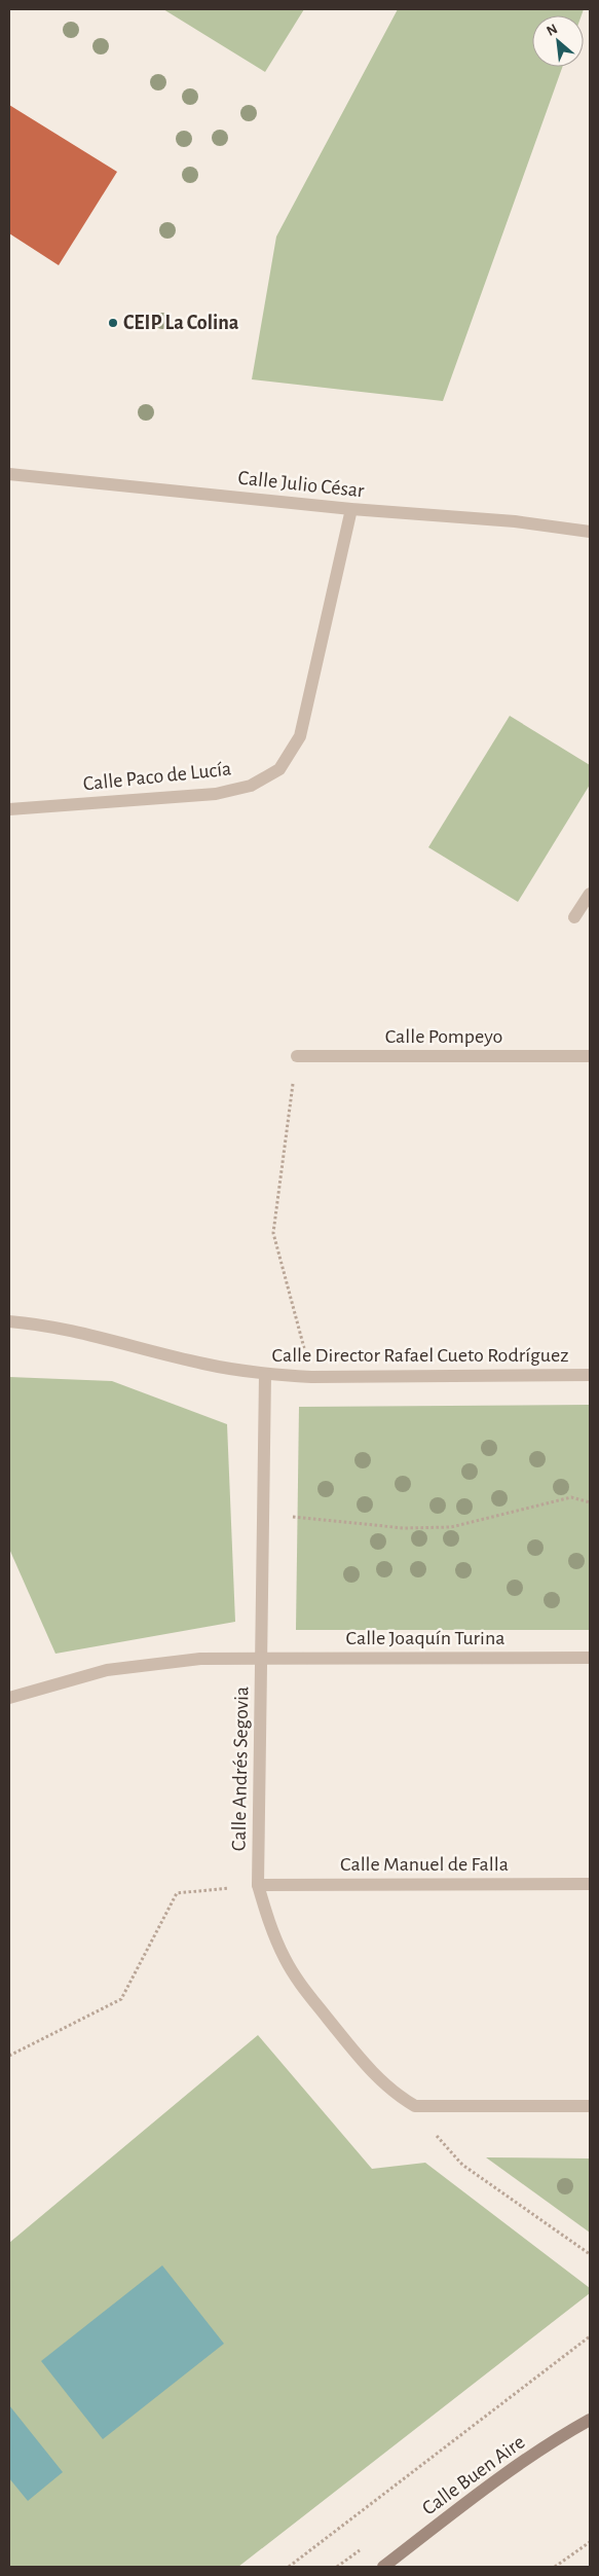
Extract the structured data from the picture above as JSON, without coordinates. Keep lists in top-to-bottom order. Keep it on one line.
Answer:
{"streets":{"main road":["Calle Buen Aire"],"street":["Calle Julio César","Calle Paco de Lucía","Calle Pompeyo","Calle Director Rafael Cueto Rodríguez","Calle Joaquín Turina","Calle Andrés Segovia","Calle Manuel de Falla"]},"crossings":[["Calle Julio César","Calle Paco de Lucía"],["Calle Director Rafael Cueto Rodríguez","Calle Andrés Segovia"],["Calle Joaquín Turina","Calle Andrés Segovia"],["Calle Andrés Segovia","Calle Manuel de Falla"]],"places":["CEIP La Colina"],"north":"top left"}
